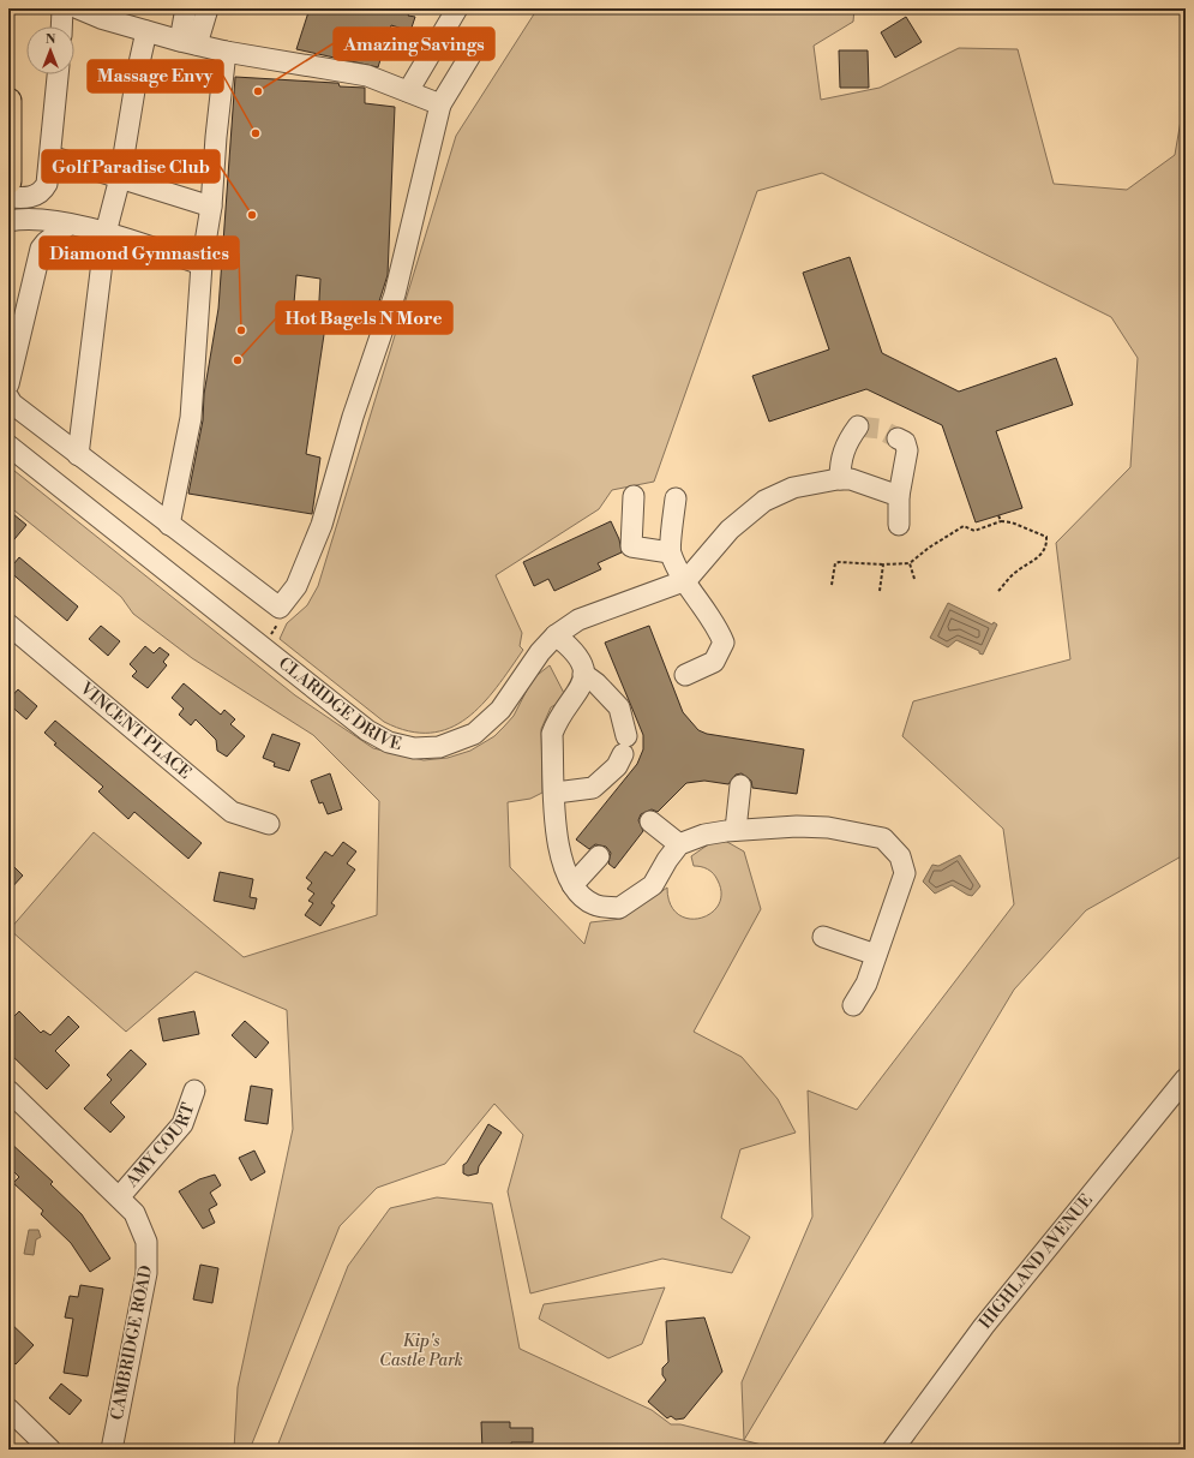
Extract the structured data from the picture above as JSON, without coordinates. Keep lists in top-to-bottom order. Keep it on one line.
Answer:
{"streets":{"street":["CLARIDGE DRIVE","VINCENT PLACE","AMY COURT","HIGHLAND AVENUE","CAMBRIDGE ROAD"]},"crossings":[["AMY COURT","CAMBRIDGE ROAD"]],"parks":["Kip's Castle Park"],"places":["Amazing Savings","Massage Envy","Golf Paradise Club","Diamond Gymnastics","Hot Bagels N More"],"north":"top"}
